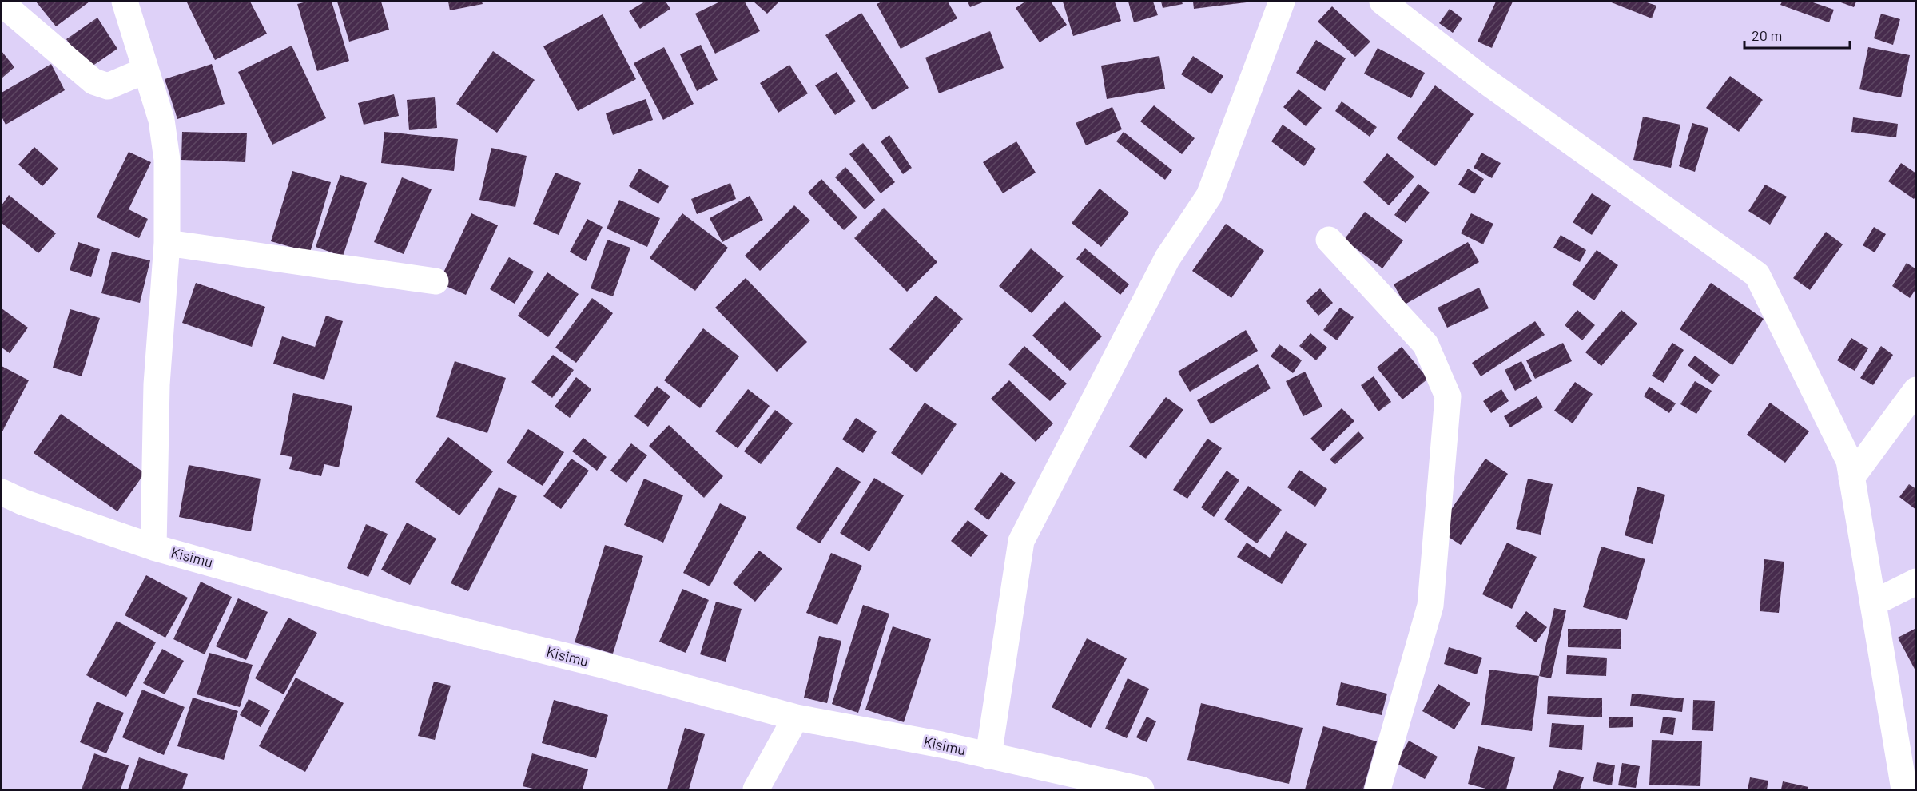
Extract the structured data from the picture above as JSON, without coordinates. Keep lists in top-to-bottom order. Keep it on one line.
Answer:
{"streets":{"street":["Kisimu"]},"scale_bar":"20 m"}
